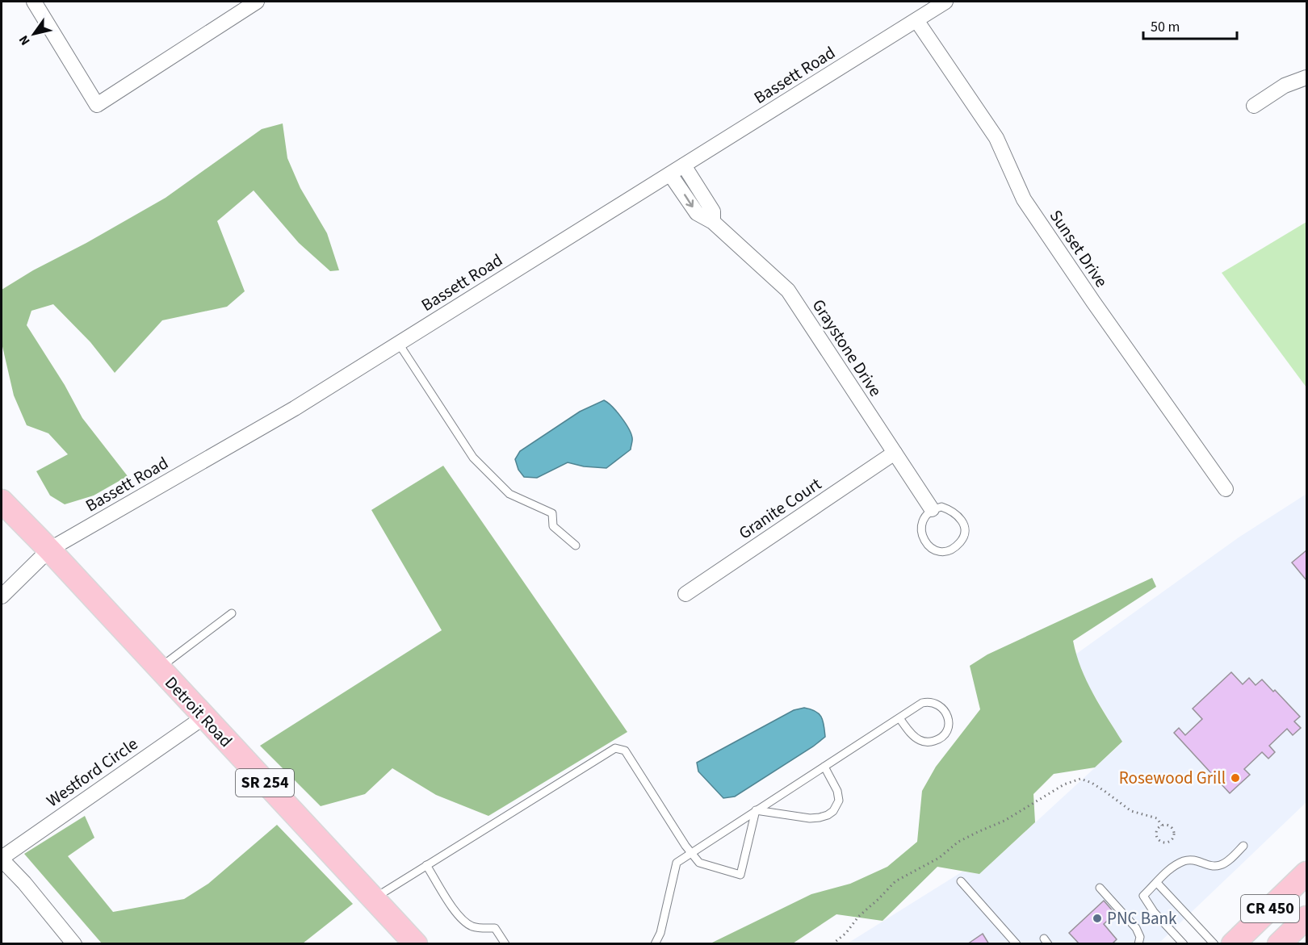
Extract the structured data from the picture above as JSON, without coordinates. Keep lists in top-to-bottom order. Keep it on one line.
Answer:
{"streets":{"main road":["Detroit Road","SR 254","CR 450"],"street":["Bassett Road","Sunset Drive","Graystone Drive","Granite Court","Westford Circle"]},"crossings":[["Bassett Road","Sunset Drive"],["Bassett Road","Graystone Drive"],["Bassett Road","Detroit Road"],["Graystone Drive","Granite Court"],["Detroit Road","Westford Circle"]],"places":["Rosewood Grill","PNC Bank"],"scale_bar":"50 m","north":"bottom left"}
